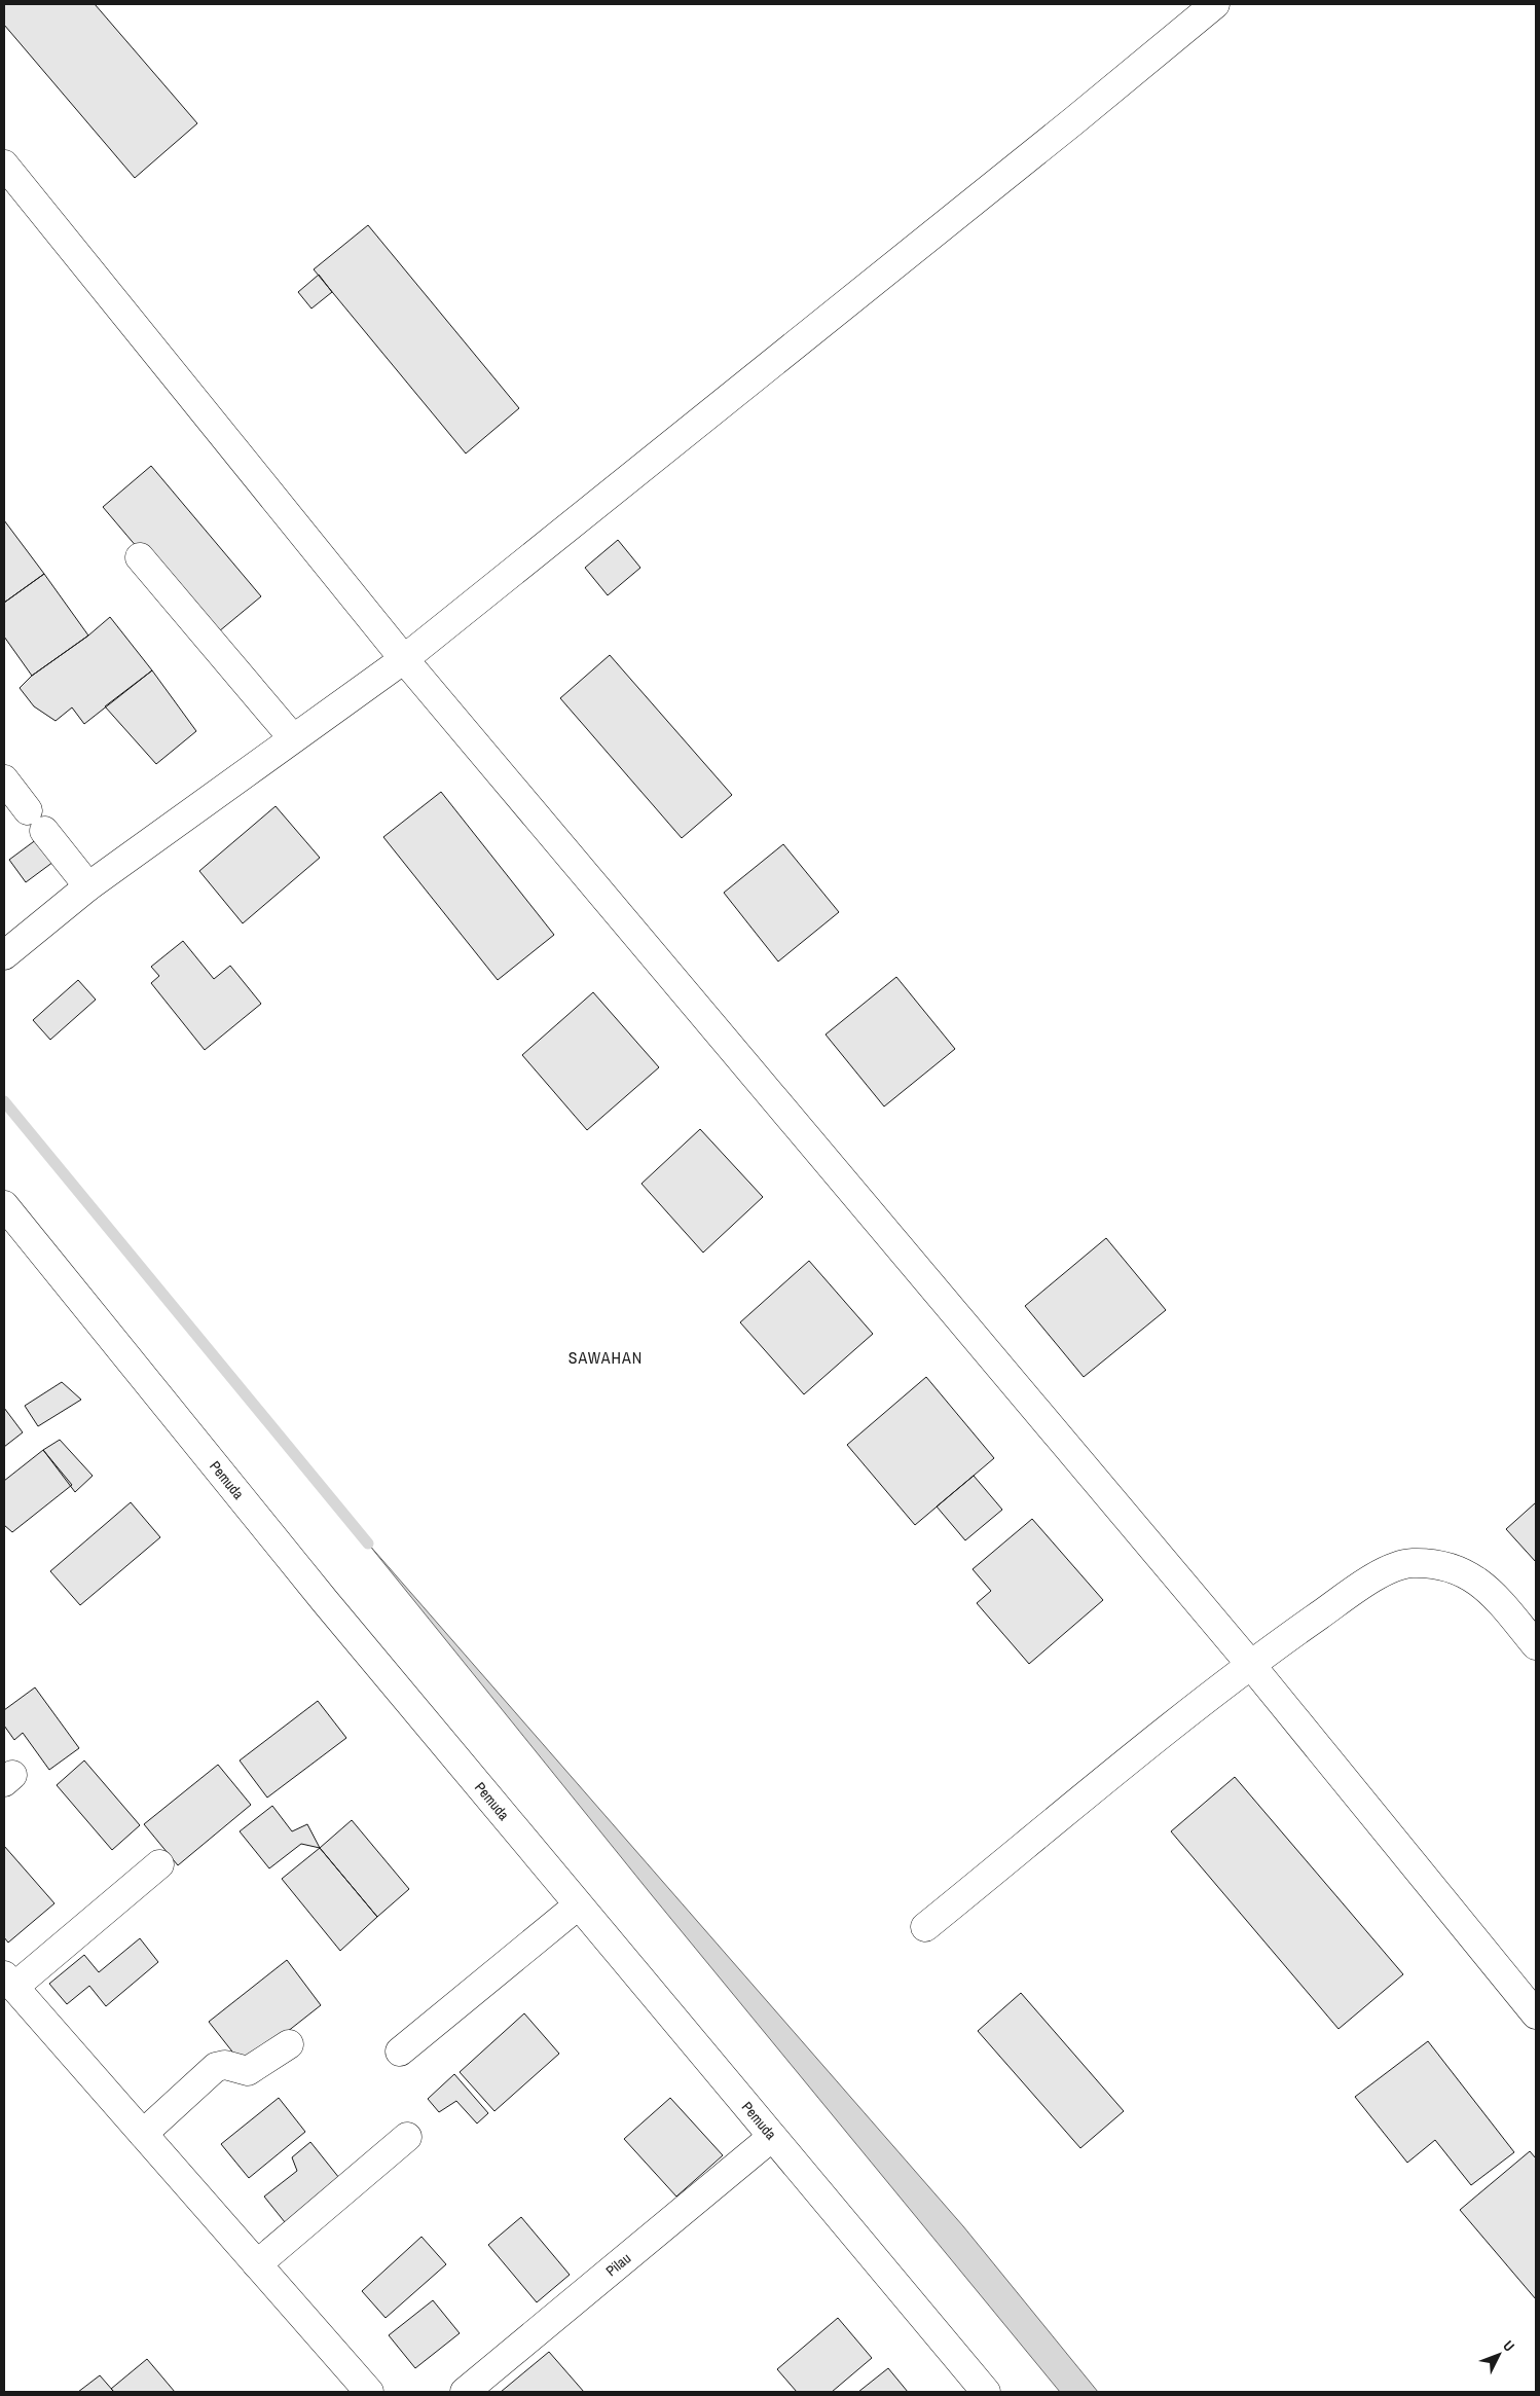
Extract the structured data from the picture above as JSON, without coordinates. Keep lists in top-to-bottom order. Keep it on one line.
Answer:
{"streets":{"street":["Pemuda","Pilau"]},"crossings":[["Pemuda","Pilau"]],"districts":["SAWAHAN"],"north":"top right"}
